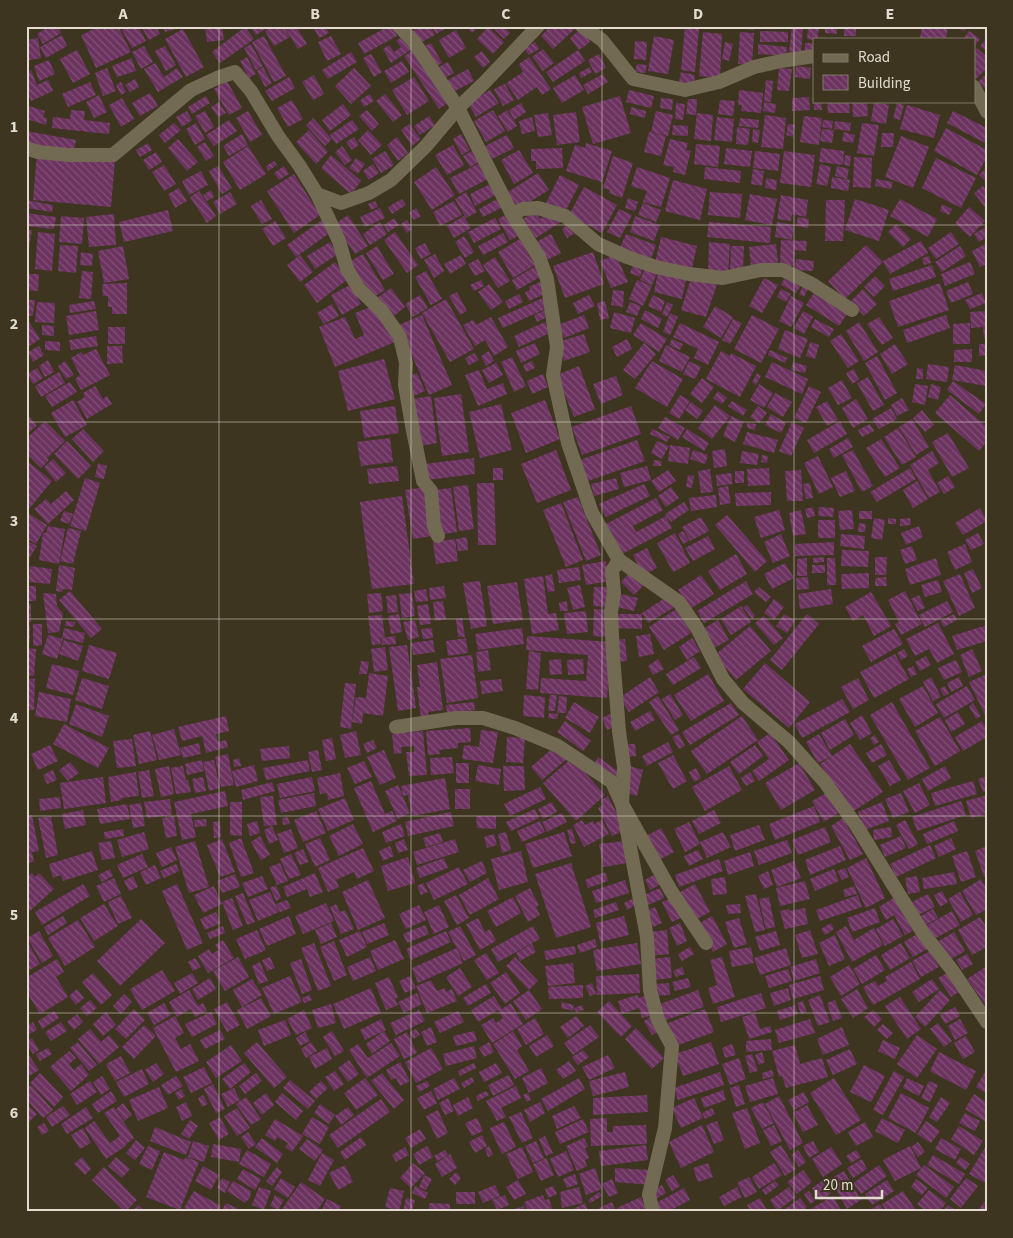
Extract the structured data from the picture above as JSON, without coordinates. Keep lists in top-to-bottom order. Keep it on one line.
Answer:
{"legend":["Road","Building"],"scale_bar":"20 m","grid":{"columns":["A","B","C","D","E"],"rows":["1","2","3","4","5","6"]}}
